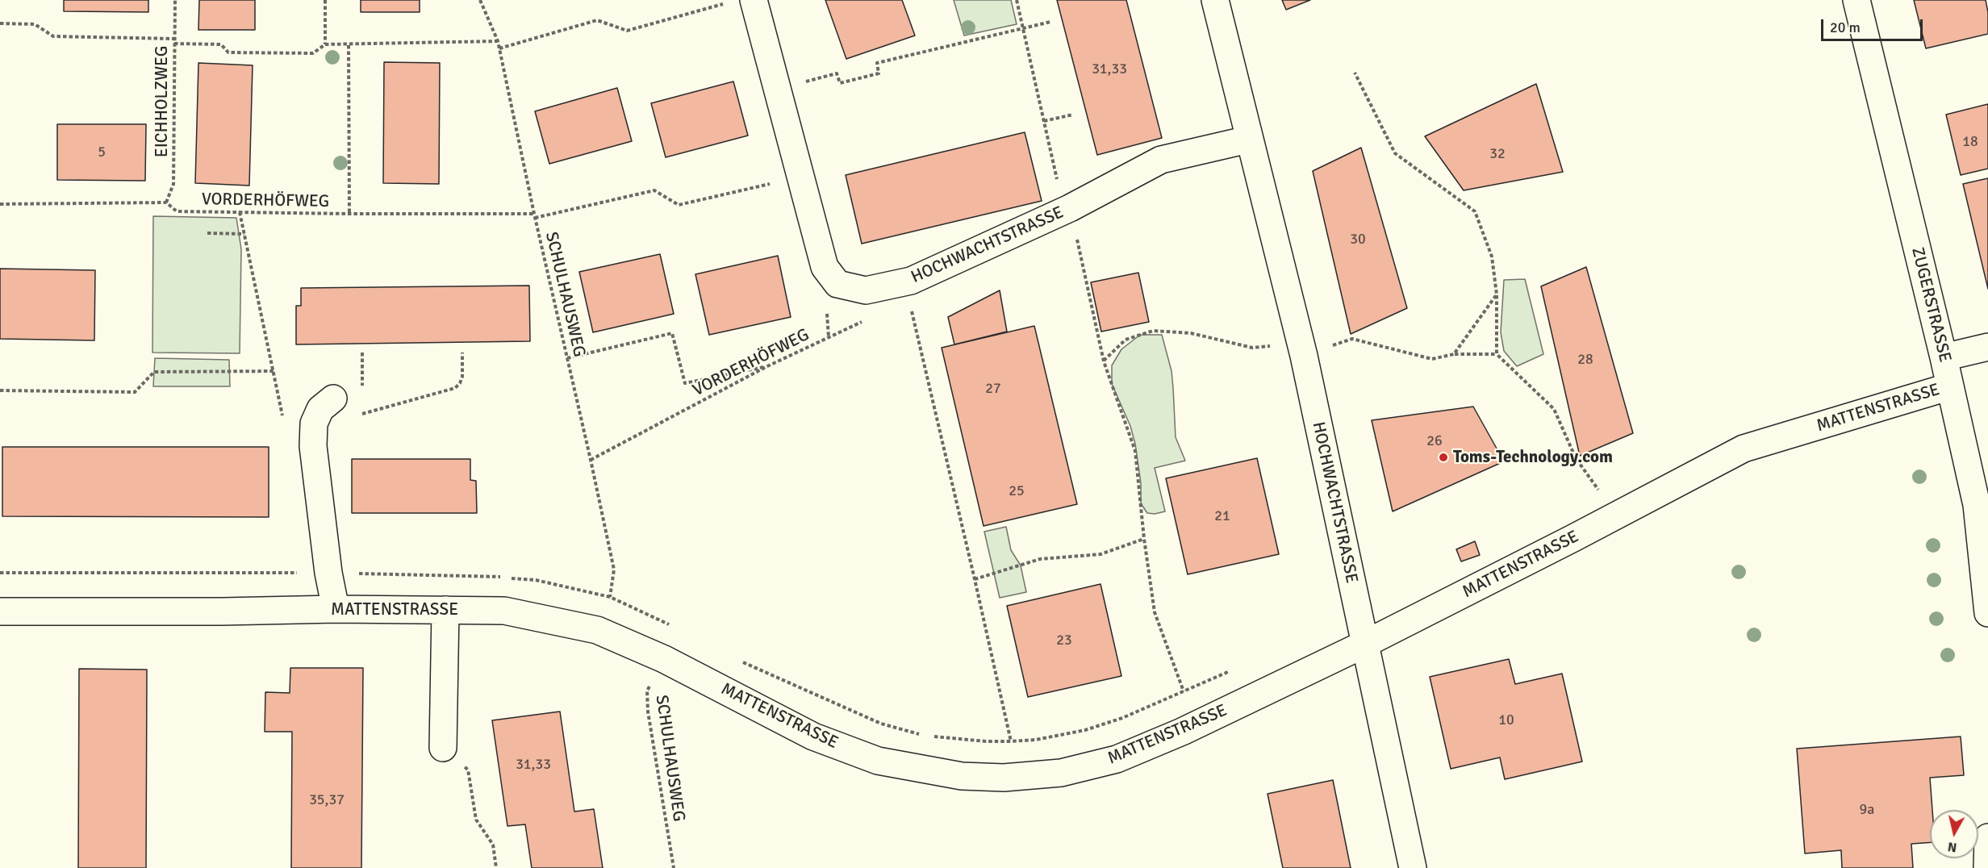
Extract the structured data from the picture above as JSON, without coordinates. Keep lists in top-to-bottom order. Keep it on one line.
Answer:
{"streets":{"street":["HOCHWACHTSTRASSE","ZUGERSTRASSE","MATTENSTRASSE"],"path":["EICHHOLZWEG","VORDERHÖFWEG","SCHULHAUSWEG"]},"crossings":[["EICHHOLZWEG","VORDERHÖFWEG"],["VORDERHÖFWEG","SCHULHAUSWEG"],["HOCHWACHTSTRASSE","MATTENSTRASSE"],["SCHULHAUSWEG","MATTENSTRASSE"],["ZUGERSTRASSE","MATTENSTRASSE"]],"places":["Toms-Technology.com"],"house_numbers":["31,33","18","5","32","30","28","27","26","25","21","23","10","31,33","35,37","9a"],"scale_bar":"20 m","north":"bottom"}
